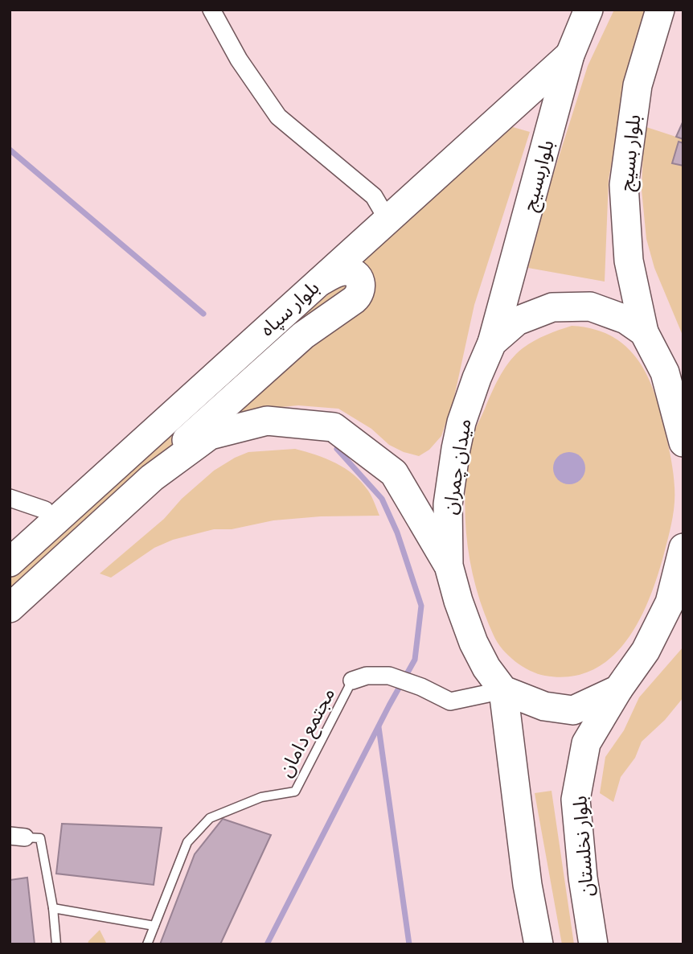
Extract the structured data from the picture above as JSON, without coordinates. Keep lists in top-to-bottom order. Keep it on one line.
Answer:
{"streets":{"main road":["بلوار بسیج","بلواربسیج","بلوار سپاه","میدان چمران","بلوار نخلستان"],"lane":["مجتمع دامان"]},"crossings":[["بلوار بسیج","میدان چمران"],["بلواربسیج","بلوار سپاه"],["بلواربسیج","میدان چمران"]]}
